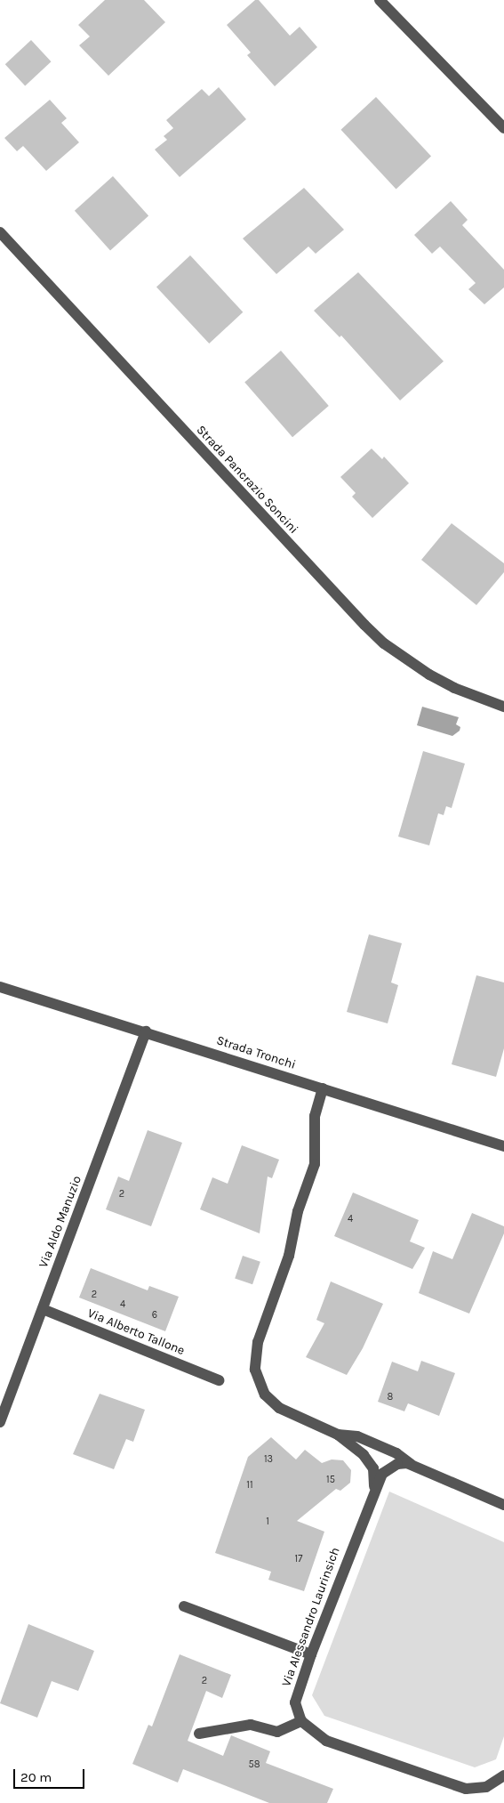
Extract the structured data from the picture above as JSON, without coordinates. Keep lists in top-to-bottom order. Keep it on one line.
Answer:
{"streets":{"street":["Strada Pancrazio Soncini","Strada Tronchi","Via Aldo Manuzio","Via Alberto Tallone","Via Alessandro Laurinsich"]},"crossings":[["Strada Tronchi","Via Aldo Manuzio"],["Strada Tronchi","Via Alessandro Laurinsich"],["Via Aldo Manuzio","Via Alberto Tallone"]],"house_numbers":["2","4","2","4","6","8","13","15","11","1","17","2","58"],"scale_bar":"20 m"}
